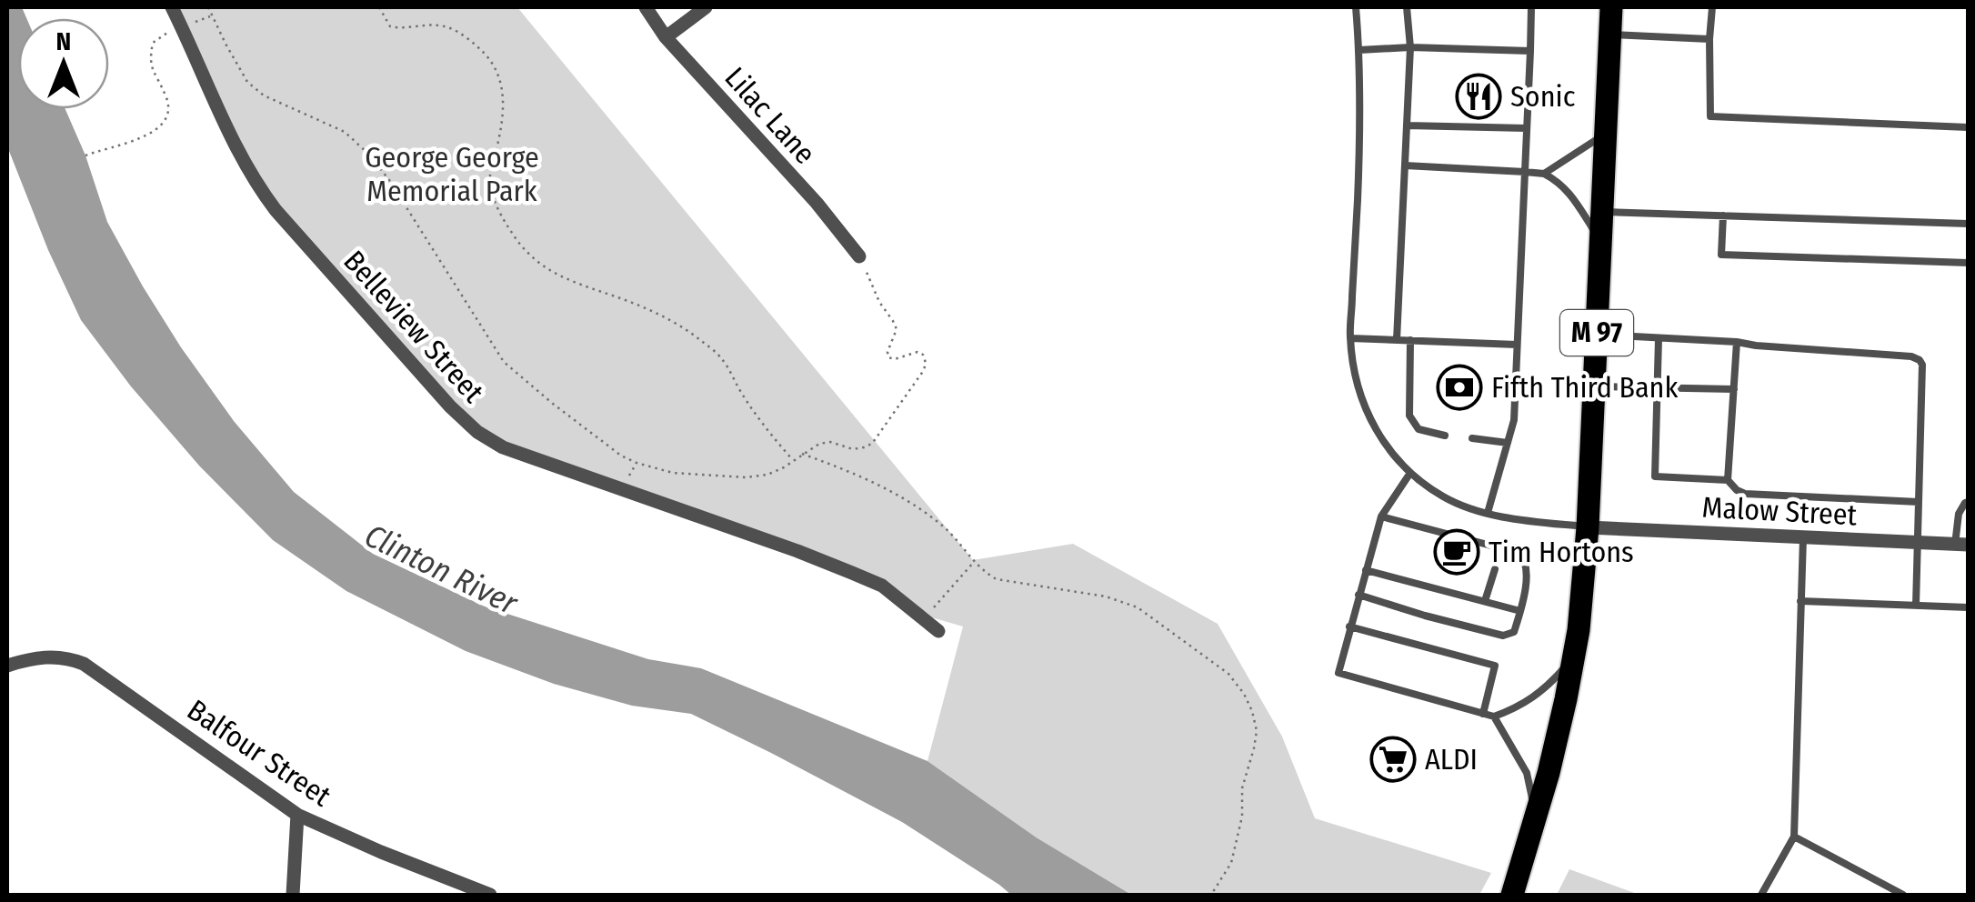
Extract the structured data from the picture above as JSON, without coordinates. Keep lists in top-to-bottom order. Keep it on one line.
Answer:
{"streets":{"main road":["M 97"],"street":["Lilac Lane","Belleview Street","Malow Street","Balfour Street"]},"crossings":[["M 97","Malow Street"]],"water":["Clinton River"],"parks":["George George Memorial Park"],"places":{"restaurant":["Sonic"],"bank":["Fifth Third Bank"],"cafe":["Tim Hortons"],"supermarket":["ALDI"]},"north":"top"}
